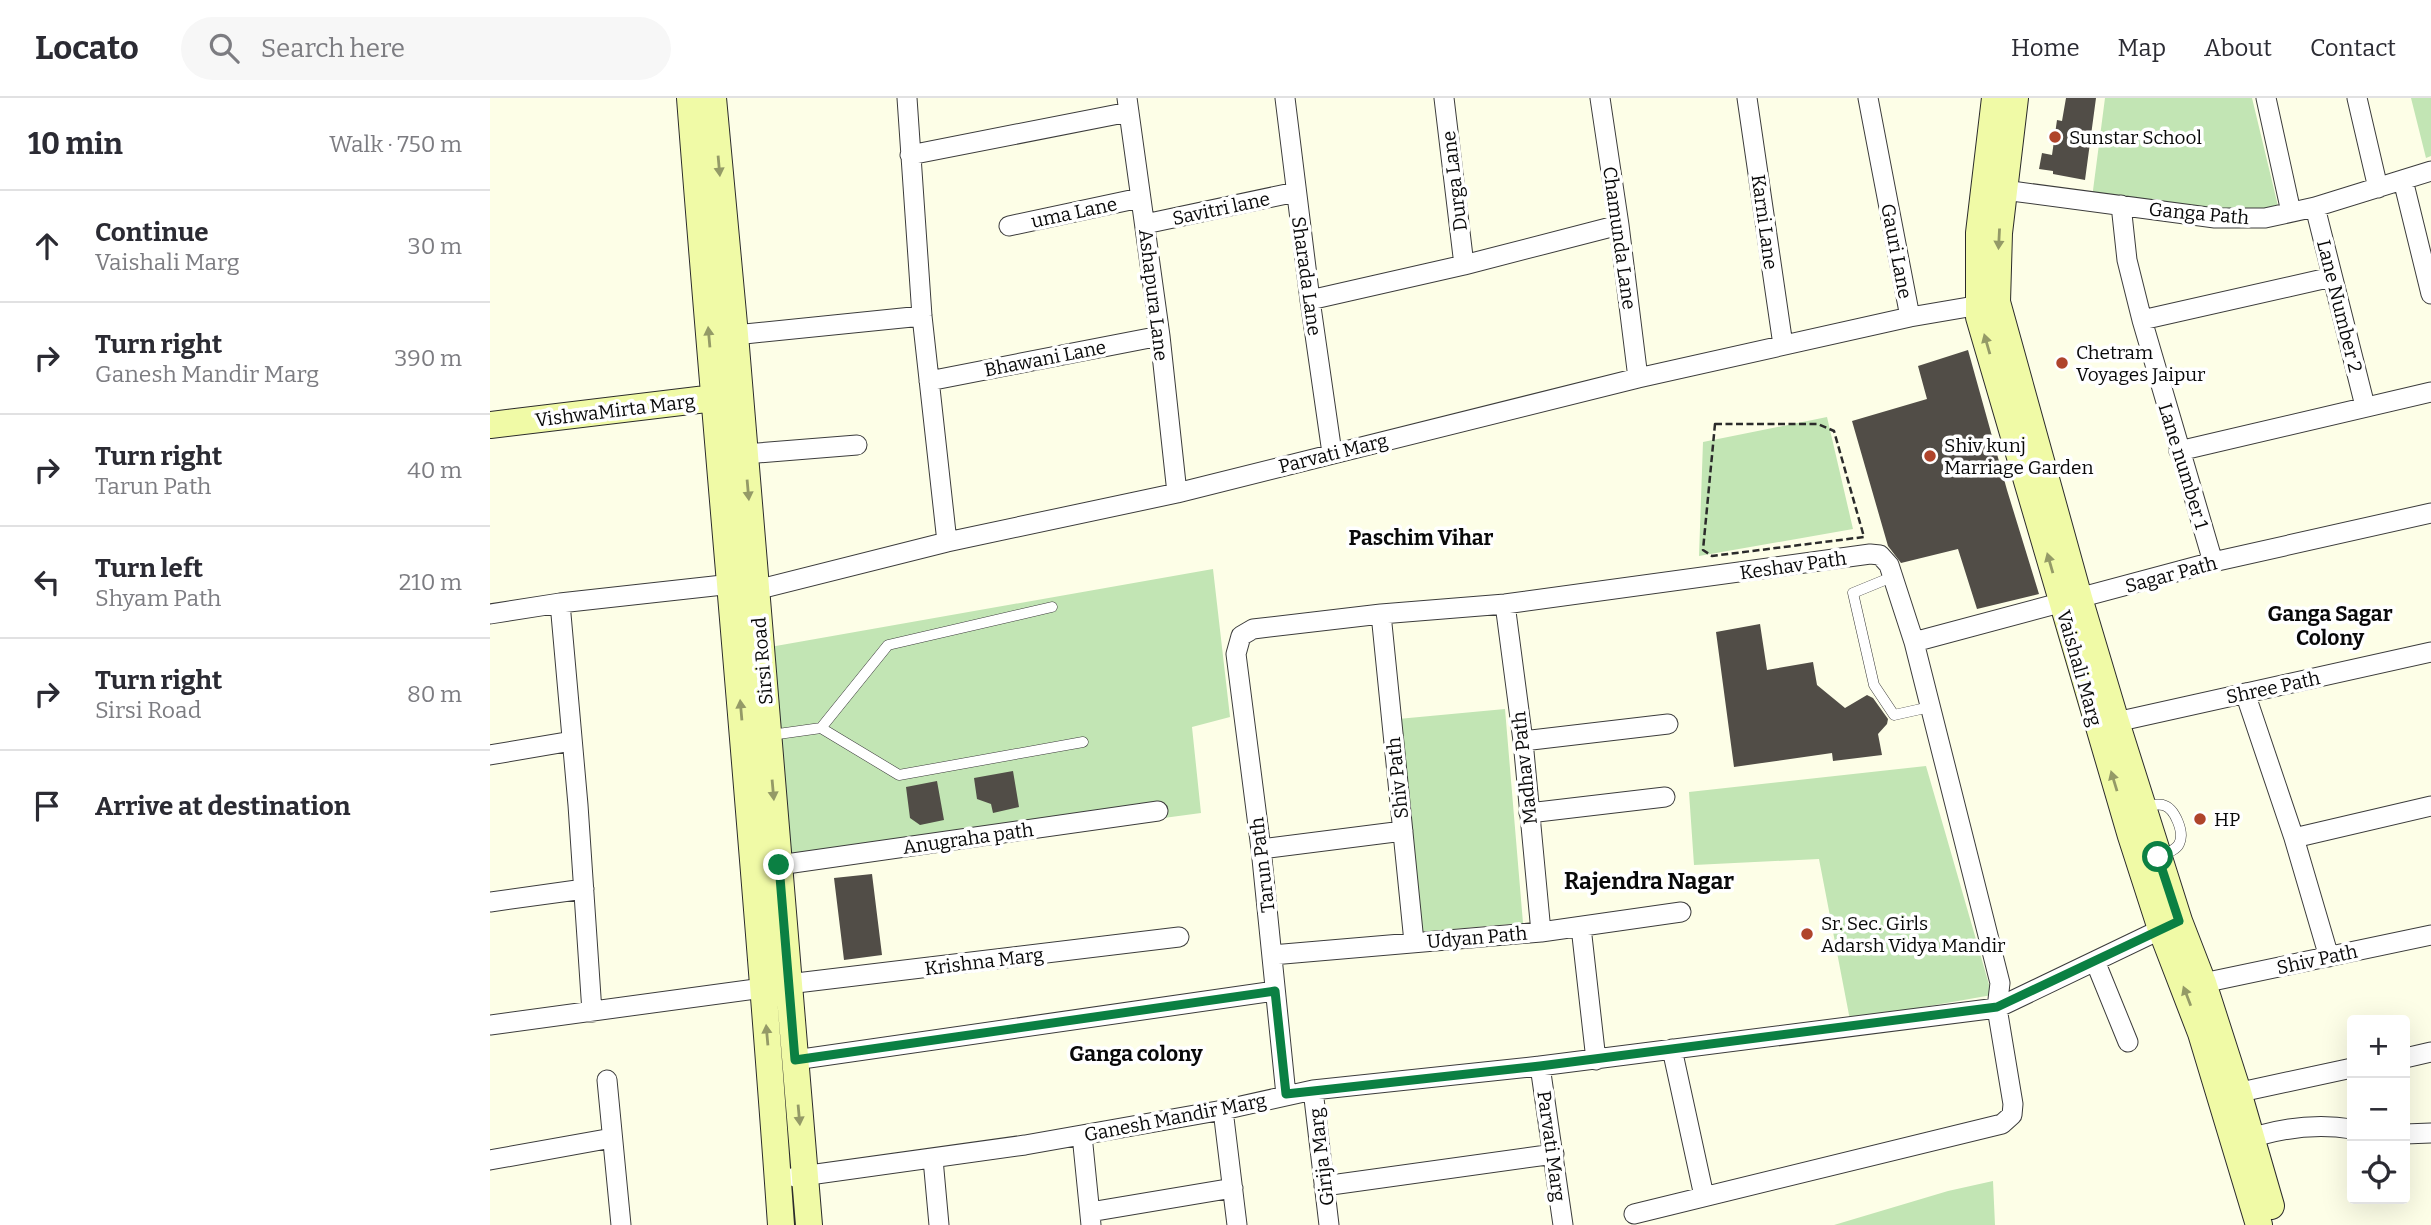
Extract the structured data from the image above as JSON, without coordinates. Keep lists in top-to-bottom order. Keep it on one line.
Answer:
{"streets":{"street":["Durga Lane","Savitri lane","uma Lane","Ganga Path","Karni Lane","Chamunda Lane","Gauri Lane","Sharada Lane","Ashapura Lane","Lane Number 2","Bhawani Lane","VishwaMirta Marg","Parvati Marg","Lane number 1","Keshav Path","Sagar Path","Sirsi Road","Vaishali Marg","Shree Path","Madhav Path","Shiv Path","Anugraha path","Tarun Path","Udyan Path","Krishna Marg","Ganesh Mandir Marg","Girija Marg"]},"crossings":[["Savitri lane","Sharada Lane"],["Savitri lane","Ashapura Lane"],["uma Lane","Ashapura Lane"],["Ganga Path","Lane Number 2"],["Ganga Path","Lane number 1"],["Ganga Path","Vaishali Marg"],["Karni Lane","Parvati Marg"],["Chamunda Lane","Parvati Marg"],["Gauri Lane","Parvati Marg"],["Gauri Lane","Vaishali Marg"],["Sharada Lane","Parvati Marg"],["Ashapura Lane","Bhawani Lane"],["Ashapura Lane","Parvati Marg"],["VishwaMirta Marg","Sirsi Road"],["Parvati Marg","Sirsi Road"],["Parvati Marg","Ganesh Mandir Marg"],["Lane number 1","Sagar Path"],["Keshav Path","Sagar Path"],["Keshav Path","Madhav Path"],["Keshav Path","Shiv Path"],["Keshav Path","Tarun Path"],["Keshav Path","Ganesh Mandir Marg"],["Sagar Path","Vaishali Marg"],["Sirsi Road","Anugraha path"],["Sirsi Road","Krishna Marg"],["Sirsi Road","Ganesh Mandir Marg"],["Vaishali Marg","Shree Path"],["Vaishali Marg","Shiv Path"],["Vaishali Marg","Ganesh Mandir Marg"],["Madhav Path","Udyan Path"],["Shiv Path","Udyan Path"],["Tarun Path","Udyan Path"],["Tarun Path","Ganesh Mandir Marg"],["Ganesh Mandir Marg","Girija Marg"]],"districts":["Paschim Vihar","Ganga Sagar Colony","Rajendra Nagar","Ganga colony"],"places":["Sunstar School","Chetram Voyages Jaipur","Shiv kunj Marriage Garden","HP","Sr. Sec. Girls Adarsh Vidya Mandir"],"page":{"header":"Locato","search":"Search here","nav":["Home","Map","About","Contact"],"heading":["10 min","Walk · 750 m"],"list":[["Continue","Vaishali Marg","30 m"],["Turn right","Ganesh Mandir Marg","390 m"],["Turn right","Tarun Path","40 m"],["Turn left","Shyam Path","210 m"],["Turn right","Sirsi Road","80 m"],"Arrive at destination"],"map_buttons":["+","−"]}}
